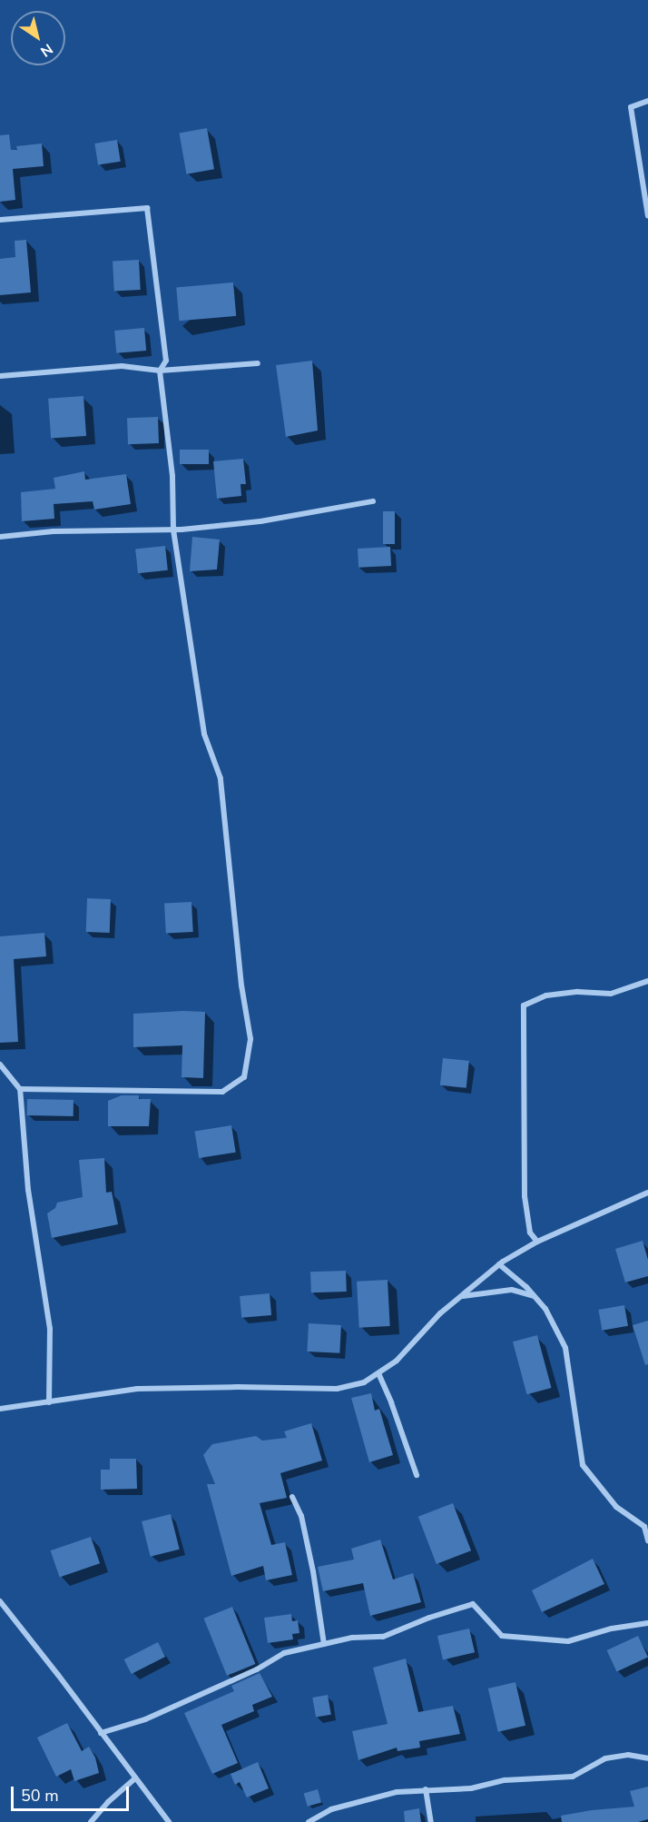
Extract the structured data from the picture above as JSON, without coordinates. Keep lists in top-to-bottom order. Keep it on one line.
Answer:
{"scale_bar":"50 m","north":"bottom right"}
